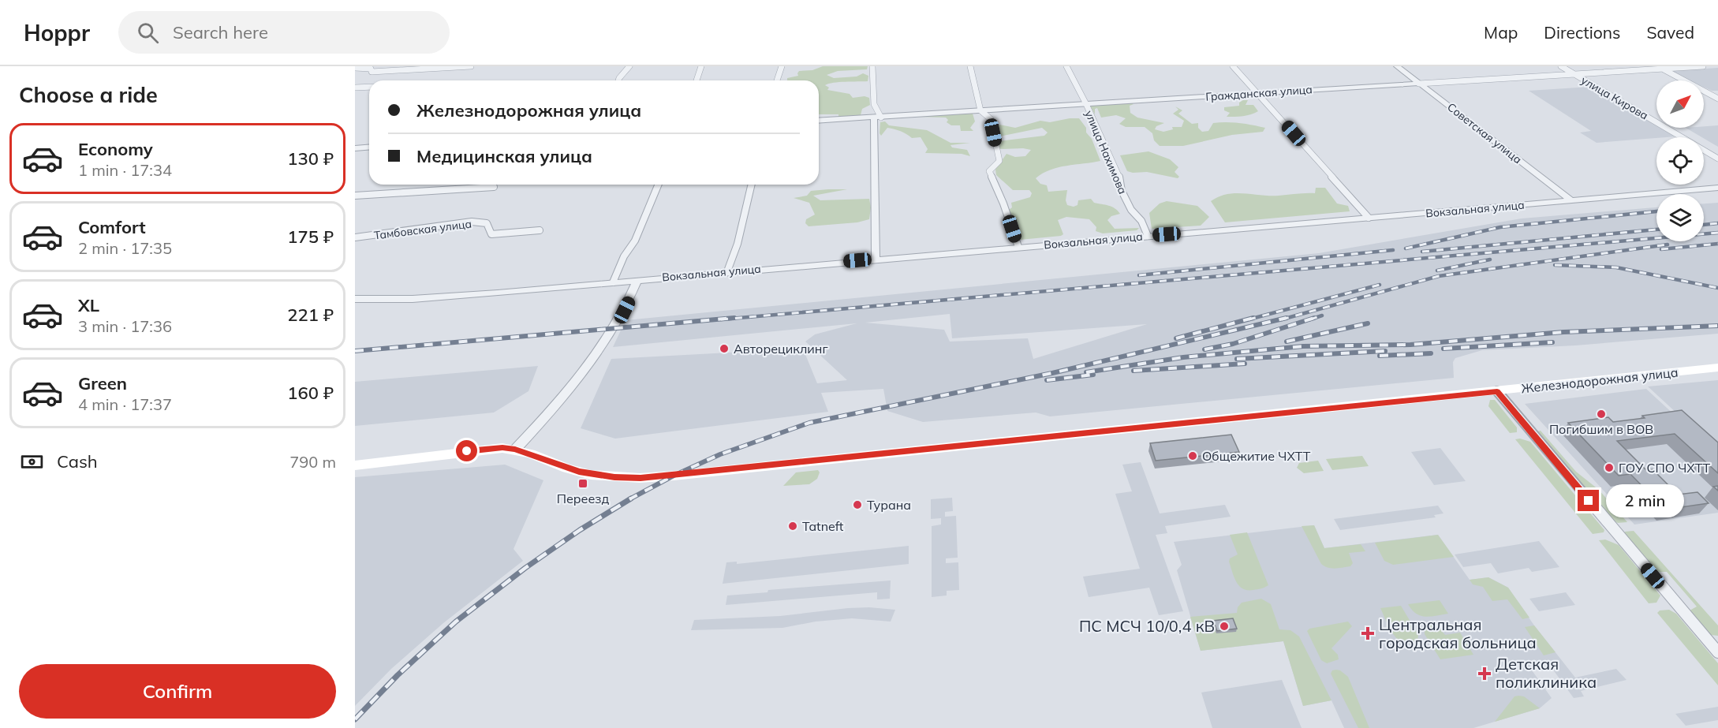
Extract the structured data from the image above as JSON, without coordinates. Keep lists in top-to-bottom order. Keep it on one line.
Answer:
{"streets":{"main road":["Железнодорожная улица"],"street":["Гражданская улица","улица Кирова","Советская улица","улица Нахимова","Вокзальная улица","Тамбовская улица"]},"crossings":[["Гражданская улица","улица Кирова"],["Гражданская улица","Советская улица"],["Гражданская улица","улица Нахимова"],["Советская улица","Вокзальная улица"],["улица Нахимова","Вокзальная улица"]],"places":{"other":["Авторециклинг","Погибшим в ВОВ","Общежитие ЧХТТ","ГОУ СПО ЧХТТ","Турана","Tatneft","ПС МСЧ 10/0,4 кВ"],"transit":["Переезд"],"health":["Центральная городская больница","Детская поликлиника"]},"north":"top right","page":{"header":"Hoppr","search":"Search here","nav":["Map","Directions","Saved"],"heading":"Choose a ride","banner":["Железнодорожная улица","Медицинская улица"],"list":[{"name":"Economy","note":"1 min · 17:34","value":"130 ₽"},{"name":"Comfort","note":"2 min · 17:35","value":"175 ₽"},{"name":"XL","note":"3 min · 17:36","value":"221 ₽"},{"name":"Green","note":"4 min · 17:37","value":"160 ₽"}],"pay":["Cash","790 m"],"bubble":"2 min","buttons":"Confirm"}}
